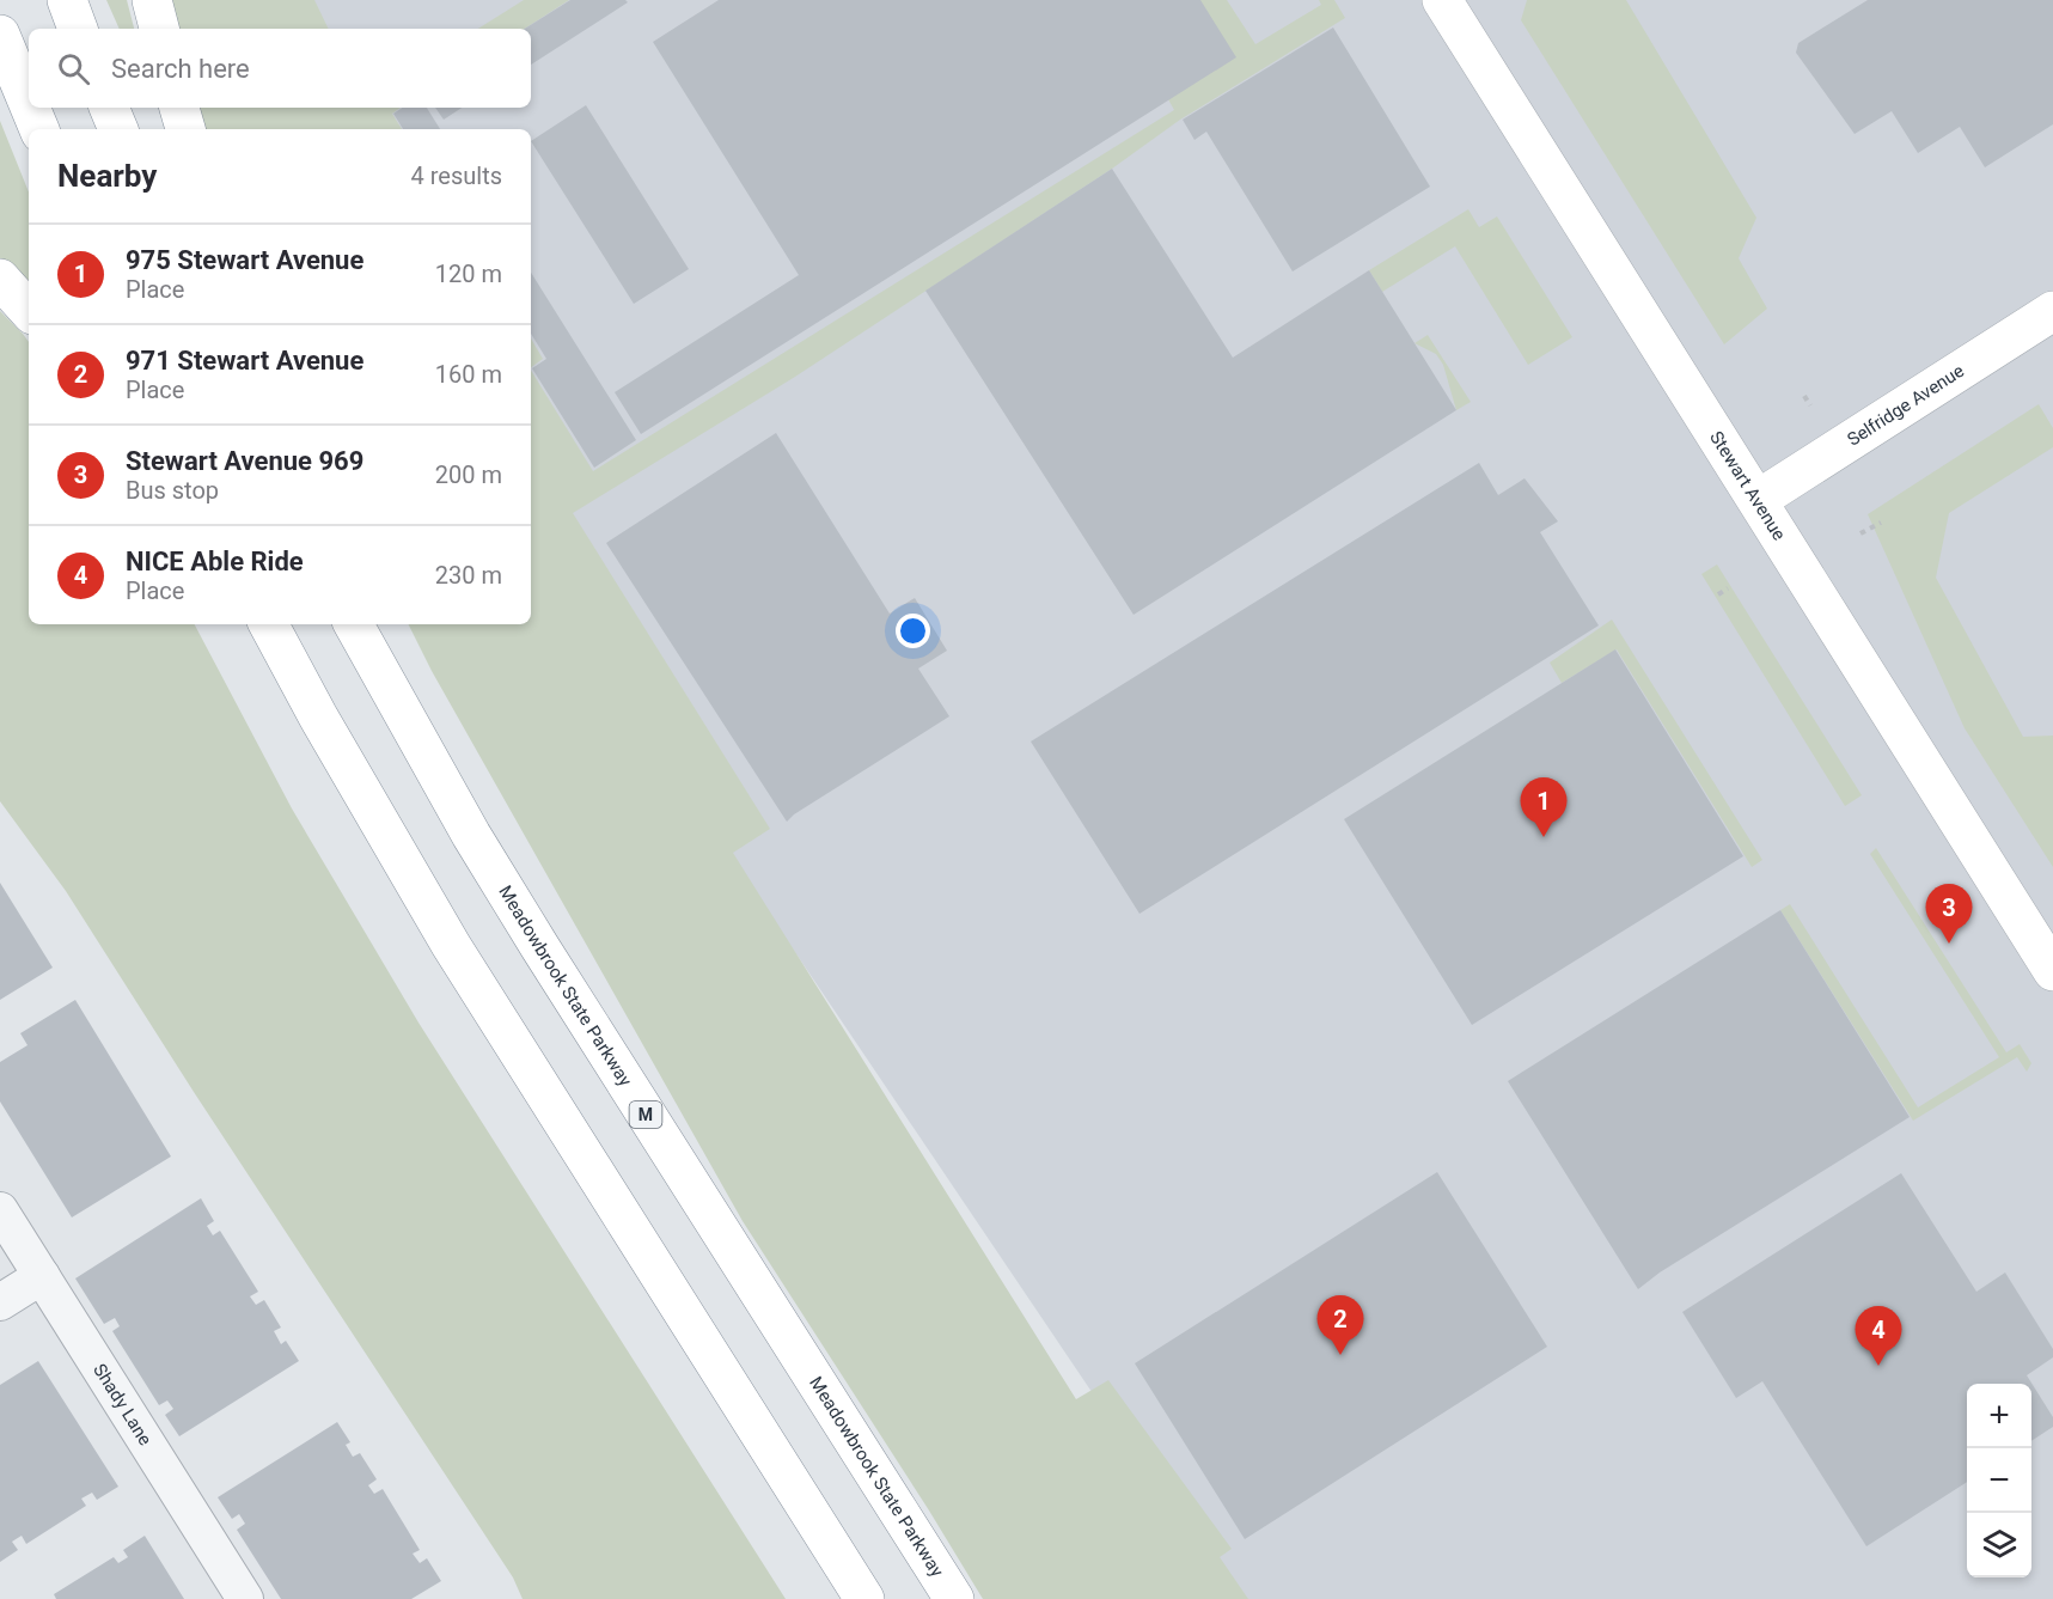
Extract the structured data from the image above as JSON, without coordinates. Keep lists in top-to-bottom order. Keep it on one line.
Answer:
{"streets":{"main road":["Selfridge Avenue","Stewart Avenue","Meadowbrook State Parkway","M"],"street":["Shady Lane"]},"crossings":[["Selfridge Avenue","Stewart Avenue"]],"page":{"search":"Search here","heading":["Nearby","4 results"],"list":[{"mark":"1","name":"975 Stewart Avenue","note":"Place","value":"120 m"},{"mark":"2","name":"971 Stewart Avenue","note":"Place","value":"160 m"},{"mark":"3","name":"Stewart Avenue 969","note":"Bus stop","value":"200 m"},{"mark":"4","name":"NICE Able Ride","note":"Place","value":"230 m"}],"pins":["1","3","2","4"],"map_buttons":["+","−"]}}
